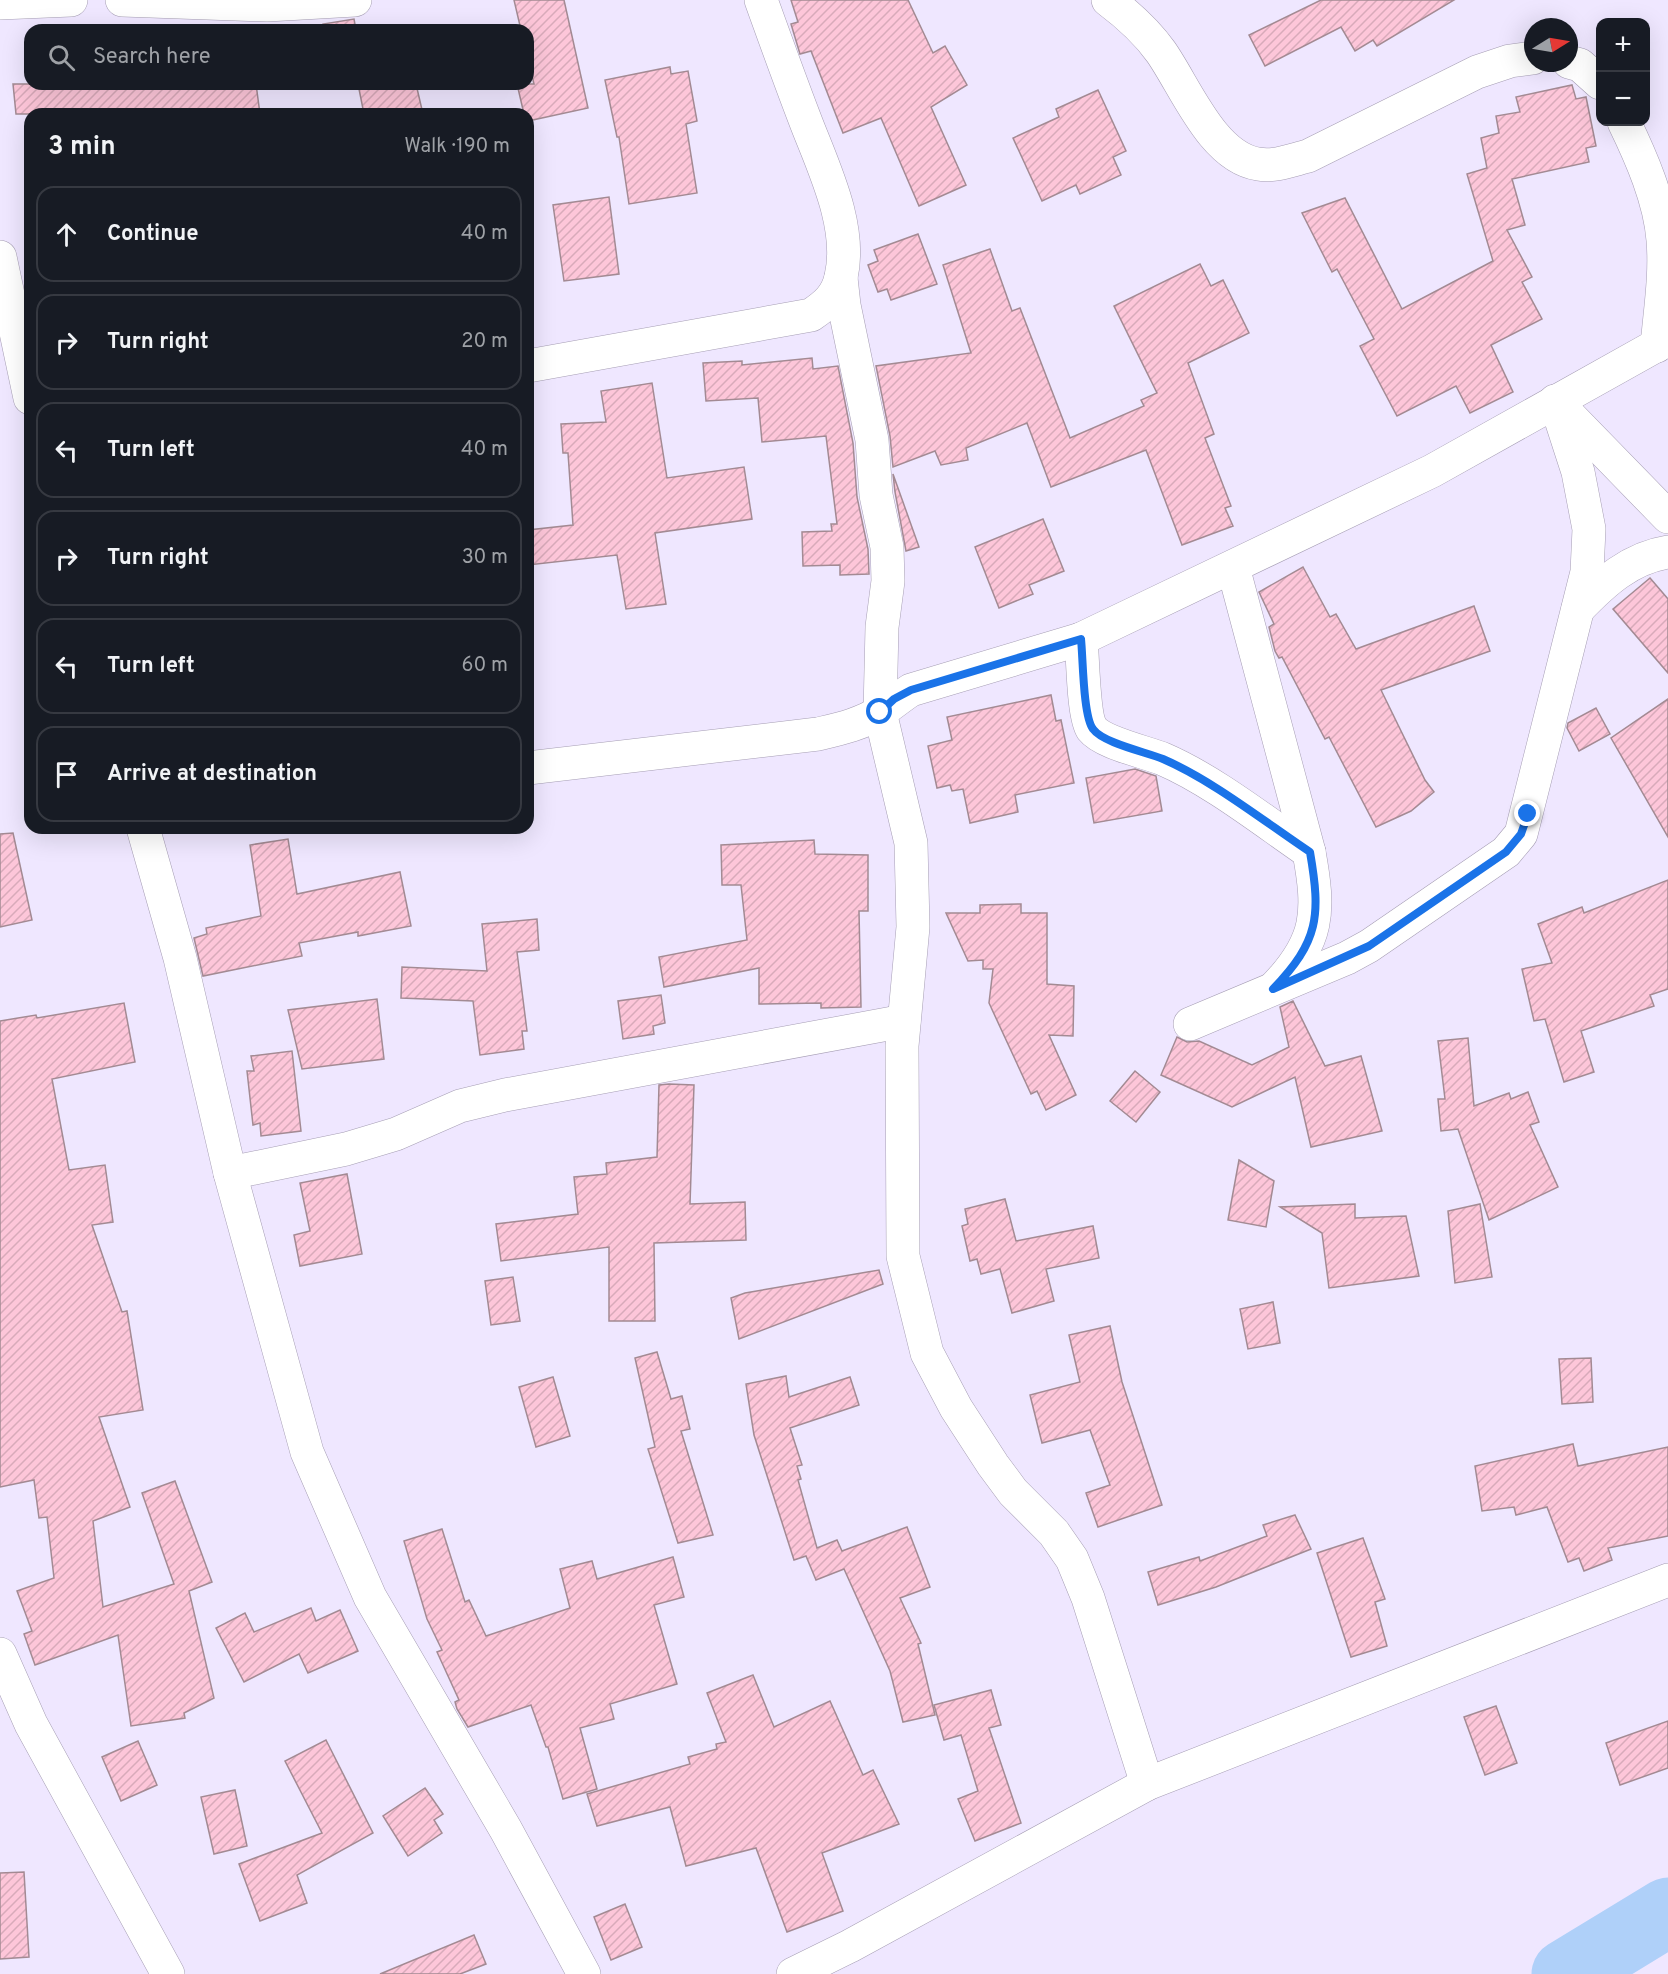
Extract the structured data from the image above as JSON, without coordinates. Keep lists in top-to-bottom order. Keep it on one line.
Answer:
{"north":"right","page":{"map_buttons":["+","−"],"search":"Search here","heading":["3 min","Walk · 190 m"],"list":[["Continue","40 m"],["Turn right","20 m"],["Turn left","40 m"],["Turn right","30 m"],["Turn left","60 m"],"Arrive at destination"]}}
